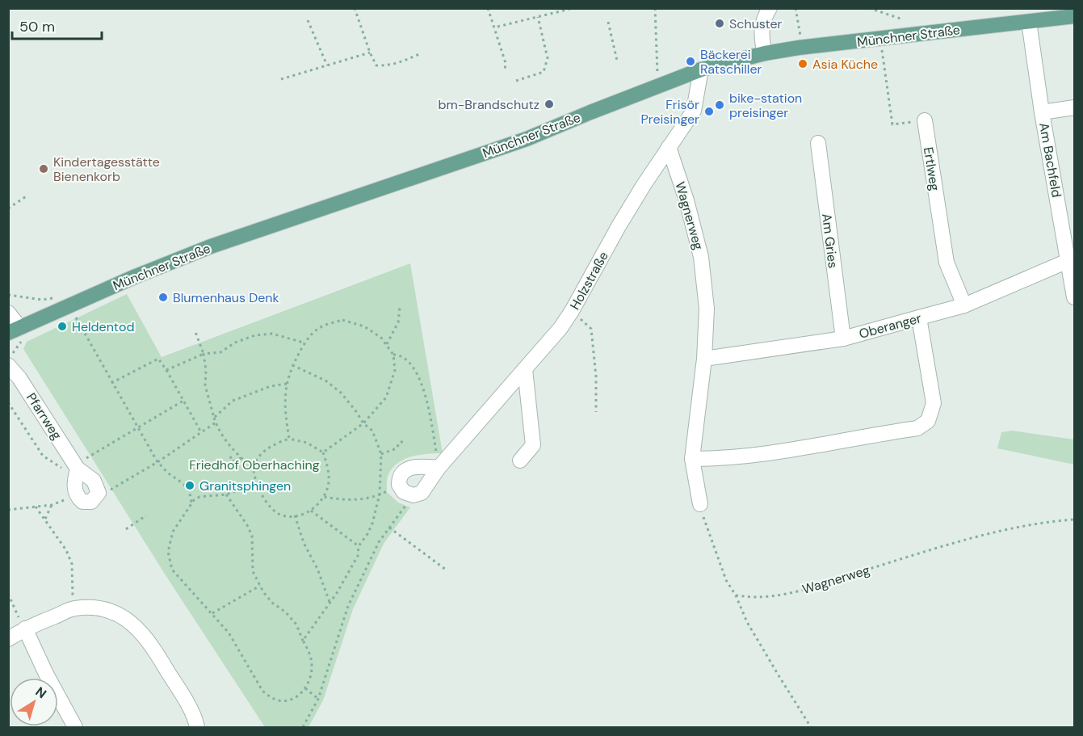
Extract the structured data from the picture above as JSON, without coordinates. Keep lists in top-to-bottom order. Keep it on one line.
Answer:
{"streets":{"main road":["Münchner Straße"],"street":["Am Bachfeld","Ertlweg","Wagnerweg","Am Gries","Holzstraße","Oberanger","Pfarrweg"]},"crossings":[["Münchner Straße","Am Bachfeld"],["Münchner Straße","Holzstraße"],["Am Bachfeld","Oberanger"],["Ertlweg","Oberanger"],["Wagnerweg","Holzstraße"],["Wagnerweg","Oberanger"],["Am Gries","Oberanger"]],"parks":["Friedhof Oberhaching"],"places":["Schuster","Bäckerei Ratschiller","Asia Küche","bm-Brandschutz","bike-station preisinger","Frisör Preisinger","Kindertagesstätte Bienenkorb","Blumenhaus Denk","Heldentod","Granitsphingen"],"scale_bar":"50 m","north":"top right"}
